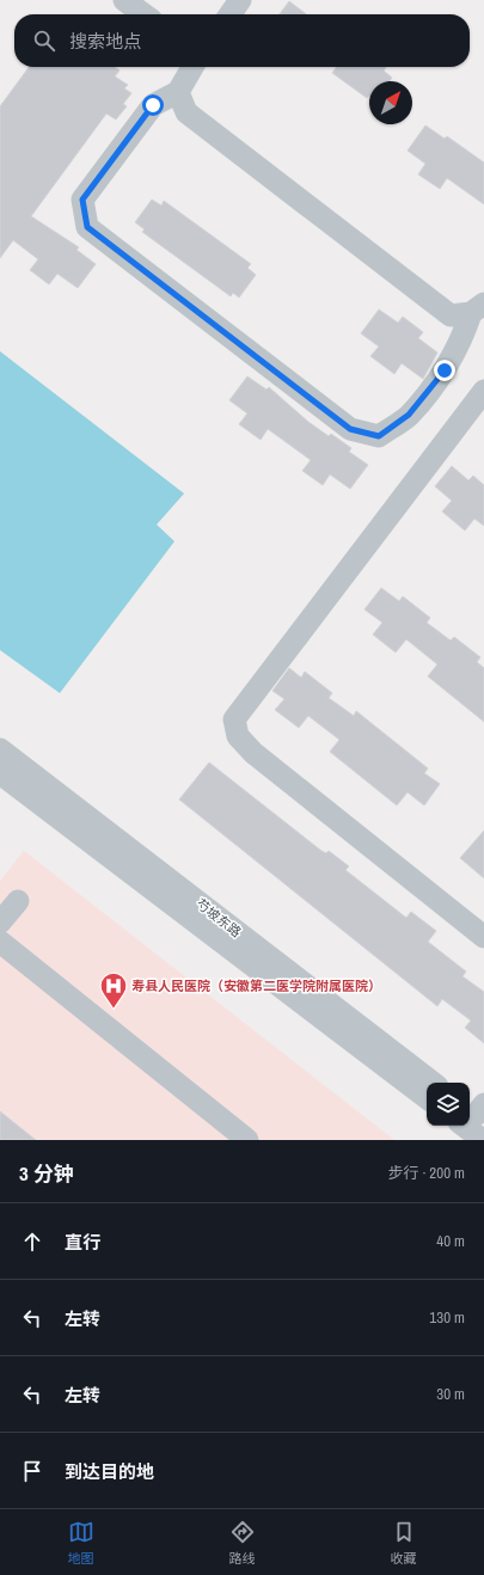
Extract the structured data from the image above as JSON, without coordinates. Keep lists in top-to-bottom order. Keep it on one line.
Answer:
{"streets":{"street":["芍坡东路"]},"places":{"hospital":["寿县人民医院（安徽第二医学院附属医院）"]},"north":"top right","page":{"search":"搜索地点","heading":["3 分钟","步行 · 200 m"],"list":[["直行","40 m"],["左转","130 m"],["左转","30 m"],"到达目的地"],"nav":["地图","路线","收藏"]}}
